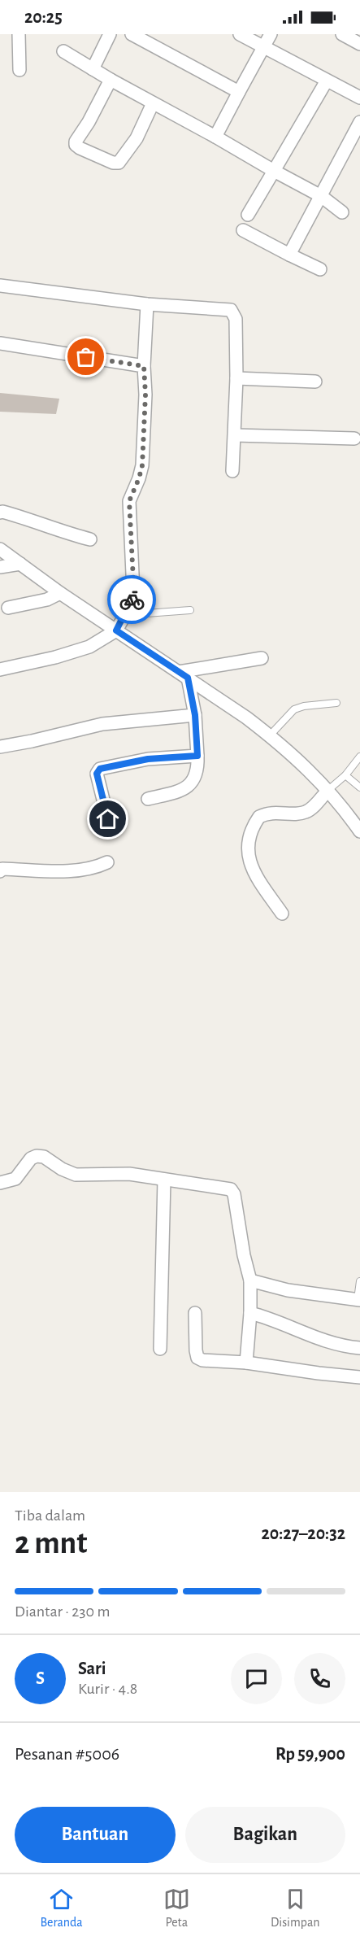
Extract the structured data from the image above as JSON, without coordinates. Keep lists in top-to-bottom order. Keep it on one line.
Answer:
{"page":{"status":"20:25","heading":["2 mnt","Tiba dalam","20:27–20:32"],"panel":["Sari","Kurir · 4.8","Pesanan #5006","Rp 59,900"],"bar":"Diantar · 230 m","round":"S","buttons":["Bantuan","Bagikan"],"tabs":["Beranda","Peta","Disimpan"]}}
